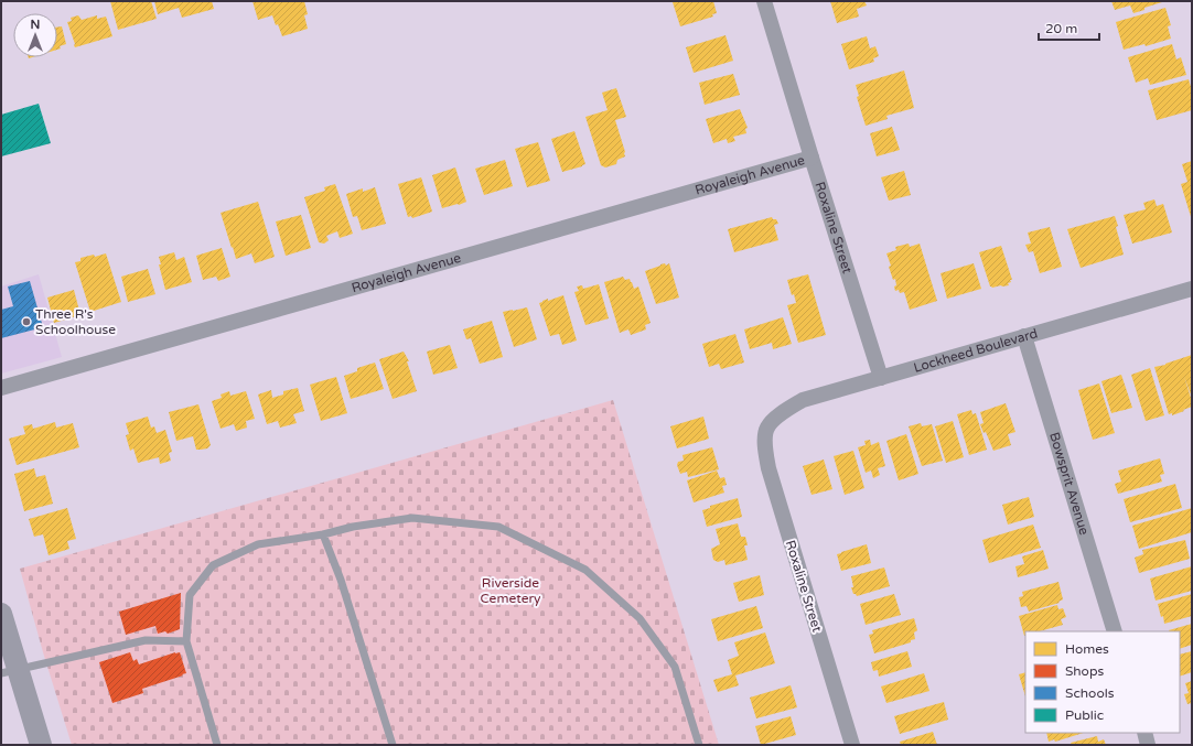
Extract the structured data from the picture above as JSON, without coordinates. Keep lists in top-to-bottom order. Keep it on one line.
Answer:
{"streets":{"street":["Royaleigh Avenue","Roxaline Street","Lockheed Boulevard","Bowsprit Avenue"]},"crossings":[["Royaleigh Avenue","Roxaline Street"],["Roxaline Street","Lockheed Boulevard"],["Lockheed Boulevard","Bowsprit Avenue"]],"parks":["Riverside Cemetery"],"places":["Three R's Schoolhouse"],"legend":["Homes","Shops","Schools","Public"],"scale_bar":"20 m","north":"top"}
